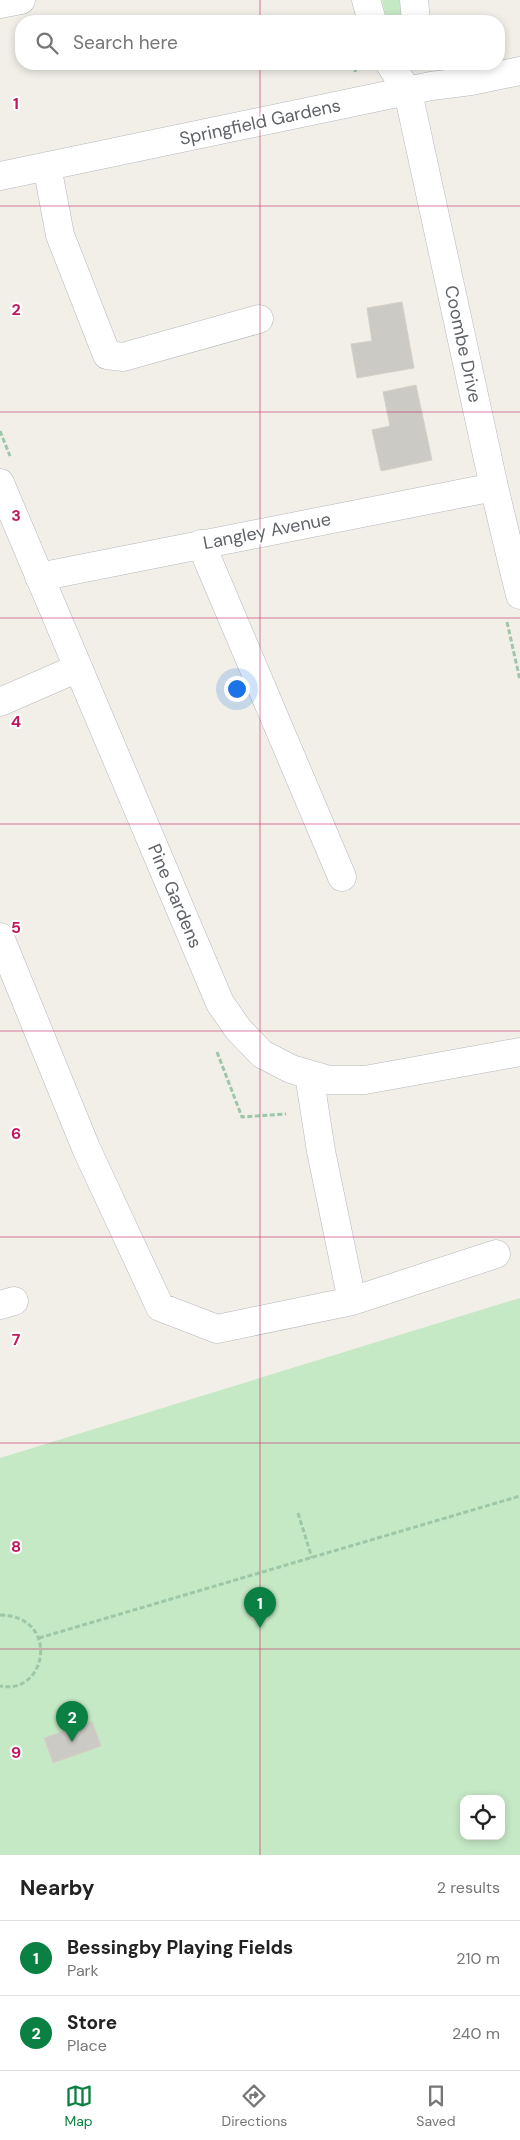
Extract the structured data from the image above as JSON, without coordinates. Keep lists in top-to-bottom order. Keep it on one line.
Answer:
{"streets":{"street":["Springfield Gardens","Coombe Drive","Langley Avenue","Pine Gardens"]},"crossings":[["Springfield Gardens","Coombe Drive"],["Coombe Drive","Langley Avenue"],["Langley Avenue","Pine Gardens"]],"page":{"search":"Search here","pins":["1","2"],"heading":["Nearby","2 results"],"list":[{"mark":"1","name":"Bessingby Playing Fields","note":"Park","value":"210 m"},{"mark":"2","name":"Store","note":"Place","value":"240 m"}],"nav":["Map","Directions","Saved"]},"grid":{"rows":["1","2","3","4","5","6","7","8","9"]}}
